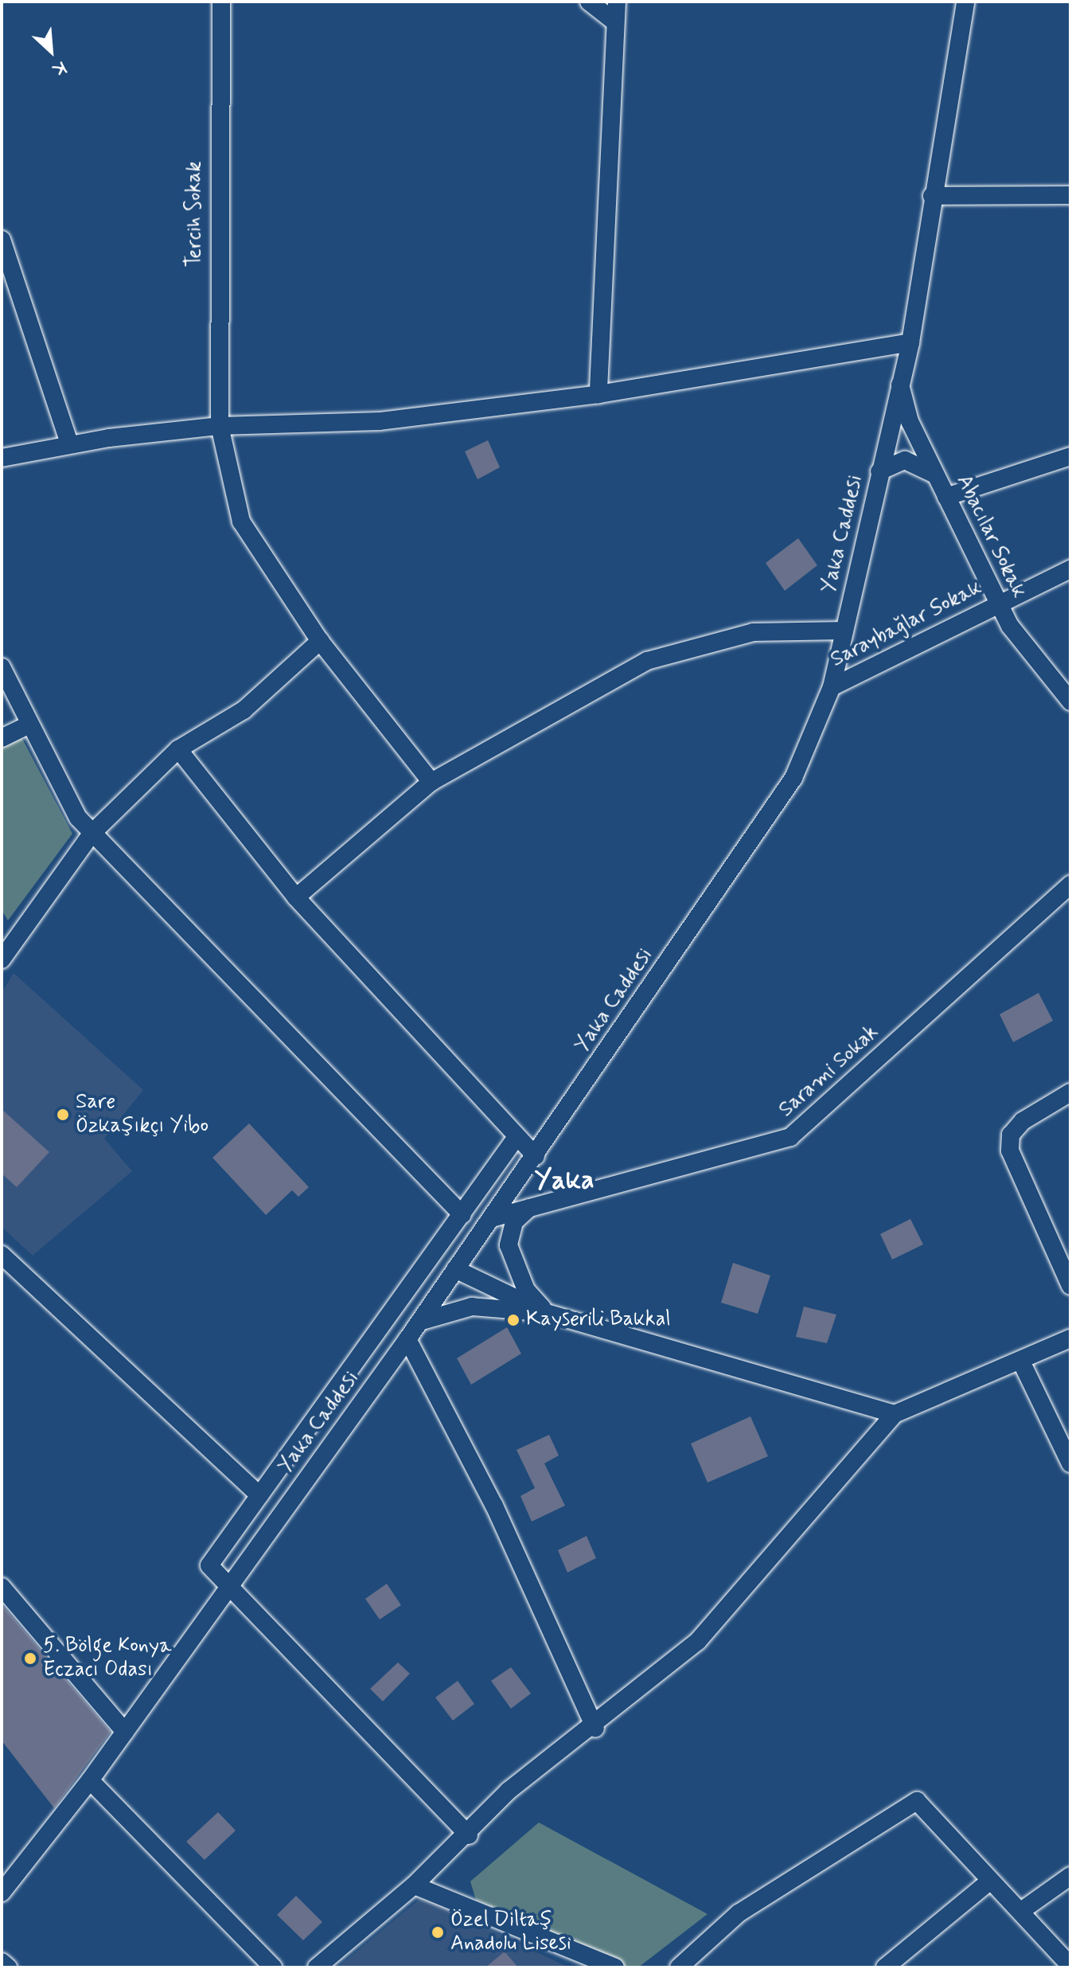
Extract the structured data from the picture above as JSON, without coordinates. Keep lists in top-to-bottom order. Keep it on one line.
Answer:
{"streets":{"street":["Tercih Sokak","Yaka Caddesi","Abacılar Sokak","Saraybağlar Sokak","Sarami Sokak"]},"crossings":[["Yaka Caddesi","Abacılar Sokak"],["Yaka Caddesi","Saraybağlar Sokak"],["Yaka Caddesi","Sarami Sokak"],["Abacılar Sokak","Saraybağlar Sokak"]],"districts":["Yaka"],"places":["Sare Özkaşıkçı Yibo","Kayserili Bakkal","5. Bölge Konya Eczacı Odası","Özel Diltaş Anadolu Lisesi"],"north":"bottom right"}
